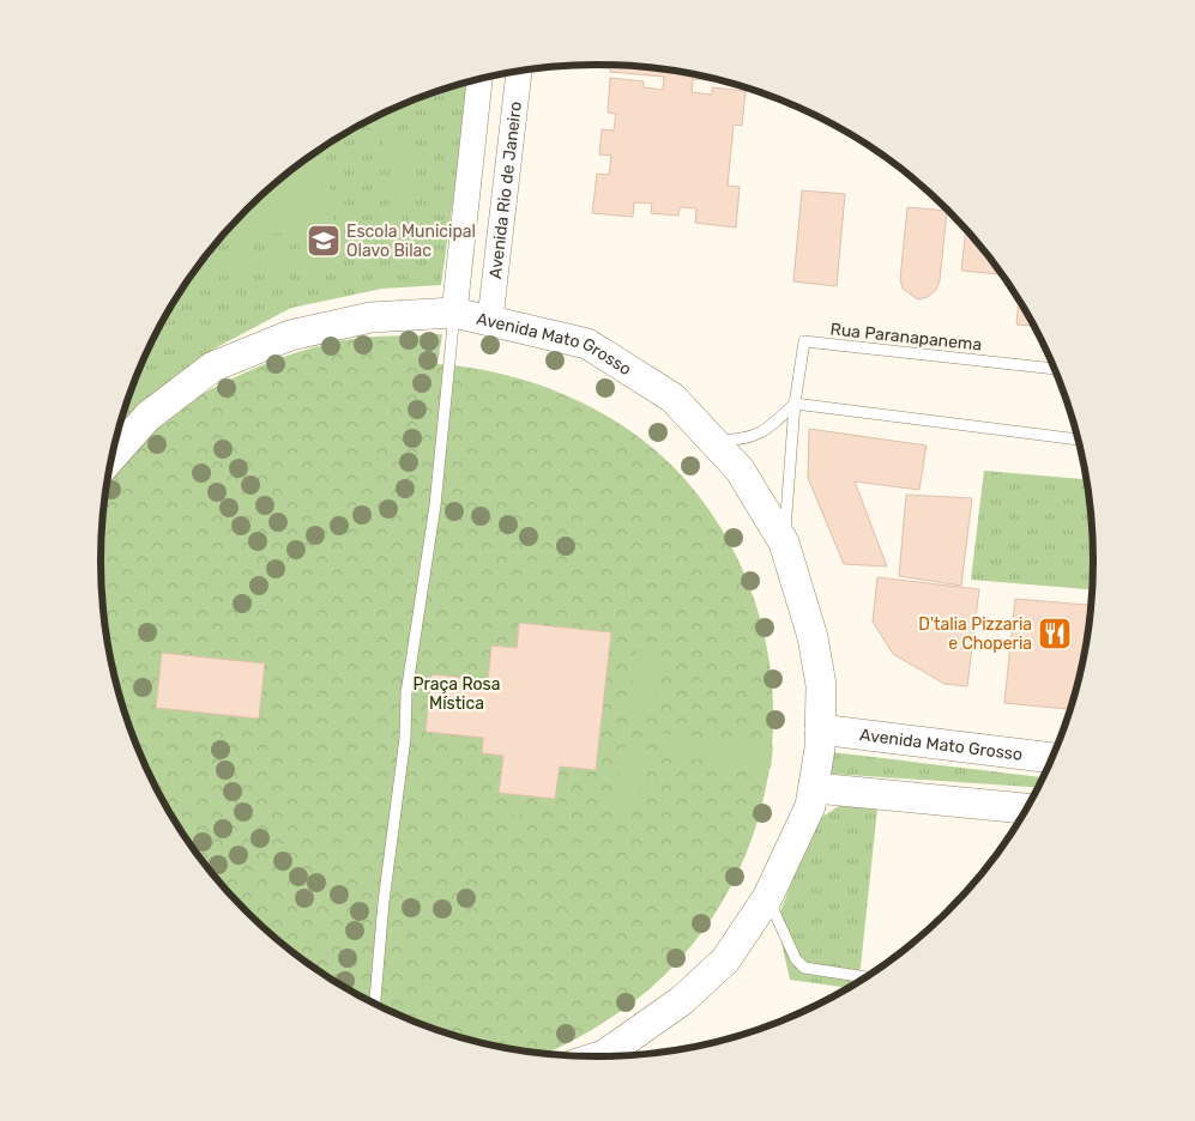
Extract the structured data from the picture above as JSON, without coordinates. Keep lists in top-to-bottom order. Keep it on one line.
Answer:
{"streets":{"main road":["Avenida Mato Grosso"],"street":["Avenida Rio de Janeiro"],"lane":["Rua Paranapanema"]},"crossings":[["Avenida Rio de Janeiro","Avenida Mato Grosso"],["Rua Paranapanema","Avenida Mato Grosso"]],"parks":["Praça Rosa Mística"],"places":{"school or university":["Escola Municipal Olavo Bilac"],"restaurant":["D'talia Pizzaria e Choperia"]}}
